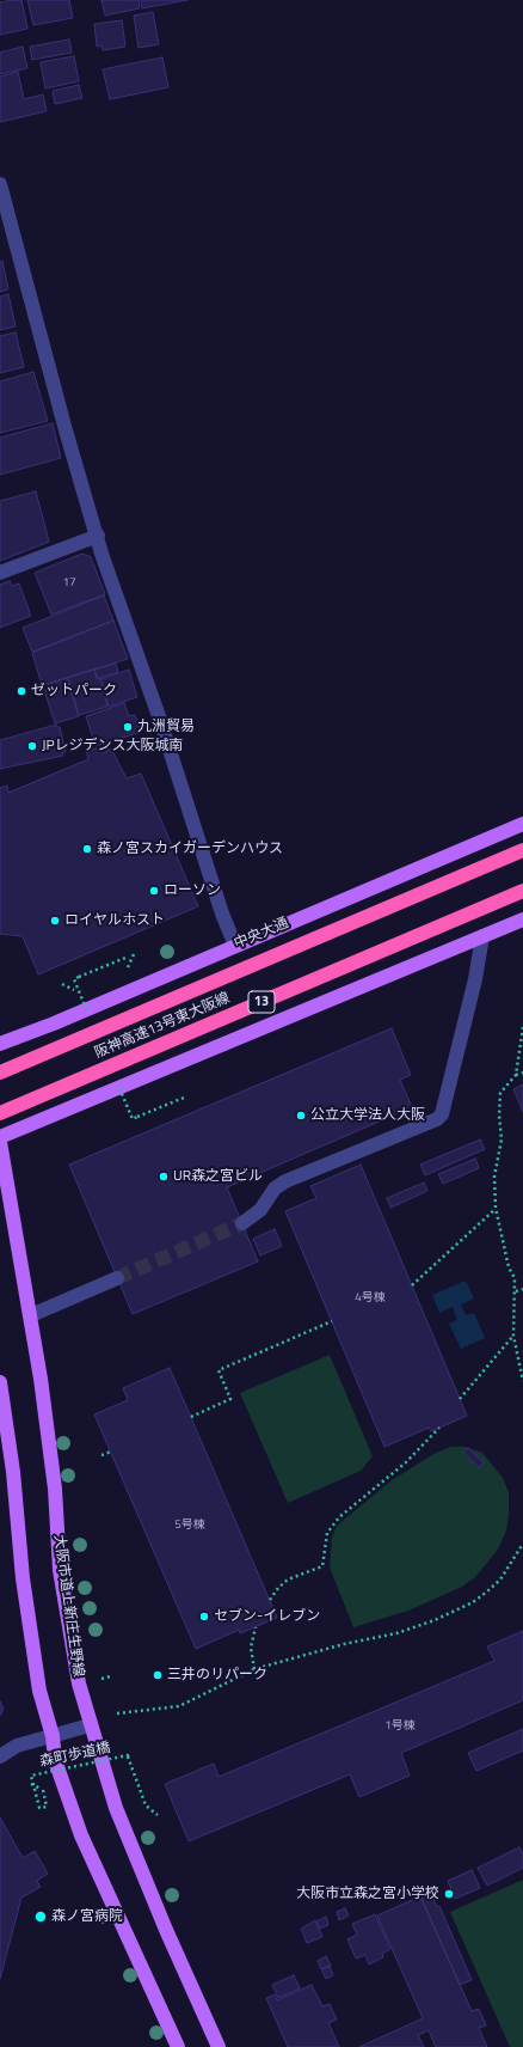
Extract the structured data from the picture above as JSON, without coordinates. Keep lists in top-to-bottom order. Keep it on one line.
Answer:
{"streets":{"highway":["13","阪神高速13号東大阪線"],"main road":["中央大通","大阪市道上新庄生野線"],"path":["森町歩道橋"]},"places":["ゼットパーク","九洲貿易","JPレジデンス大阪城南","森ノ宮スカイガーデンハウス","ローソン","ロイヤルホスト","公立大学法人大阪","UR森之宮ビル","セブン-イレブン","三井のリパーク","大阪市立森之宮小学校","森ノ宮病院"],"house_numbers":["17","4号棟","5号棟","1号棟"]}
